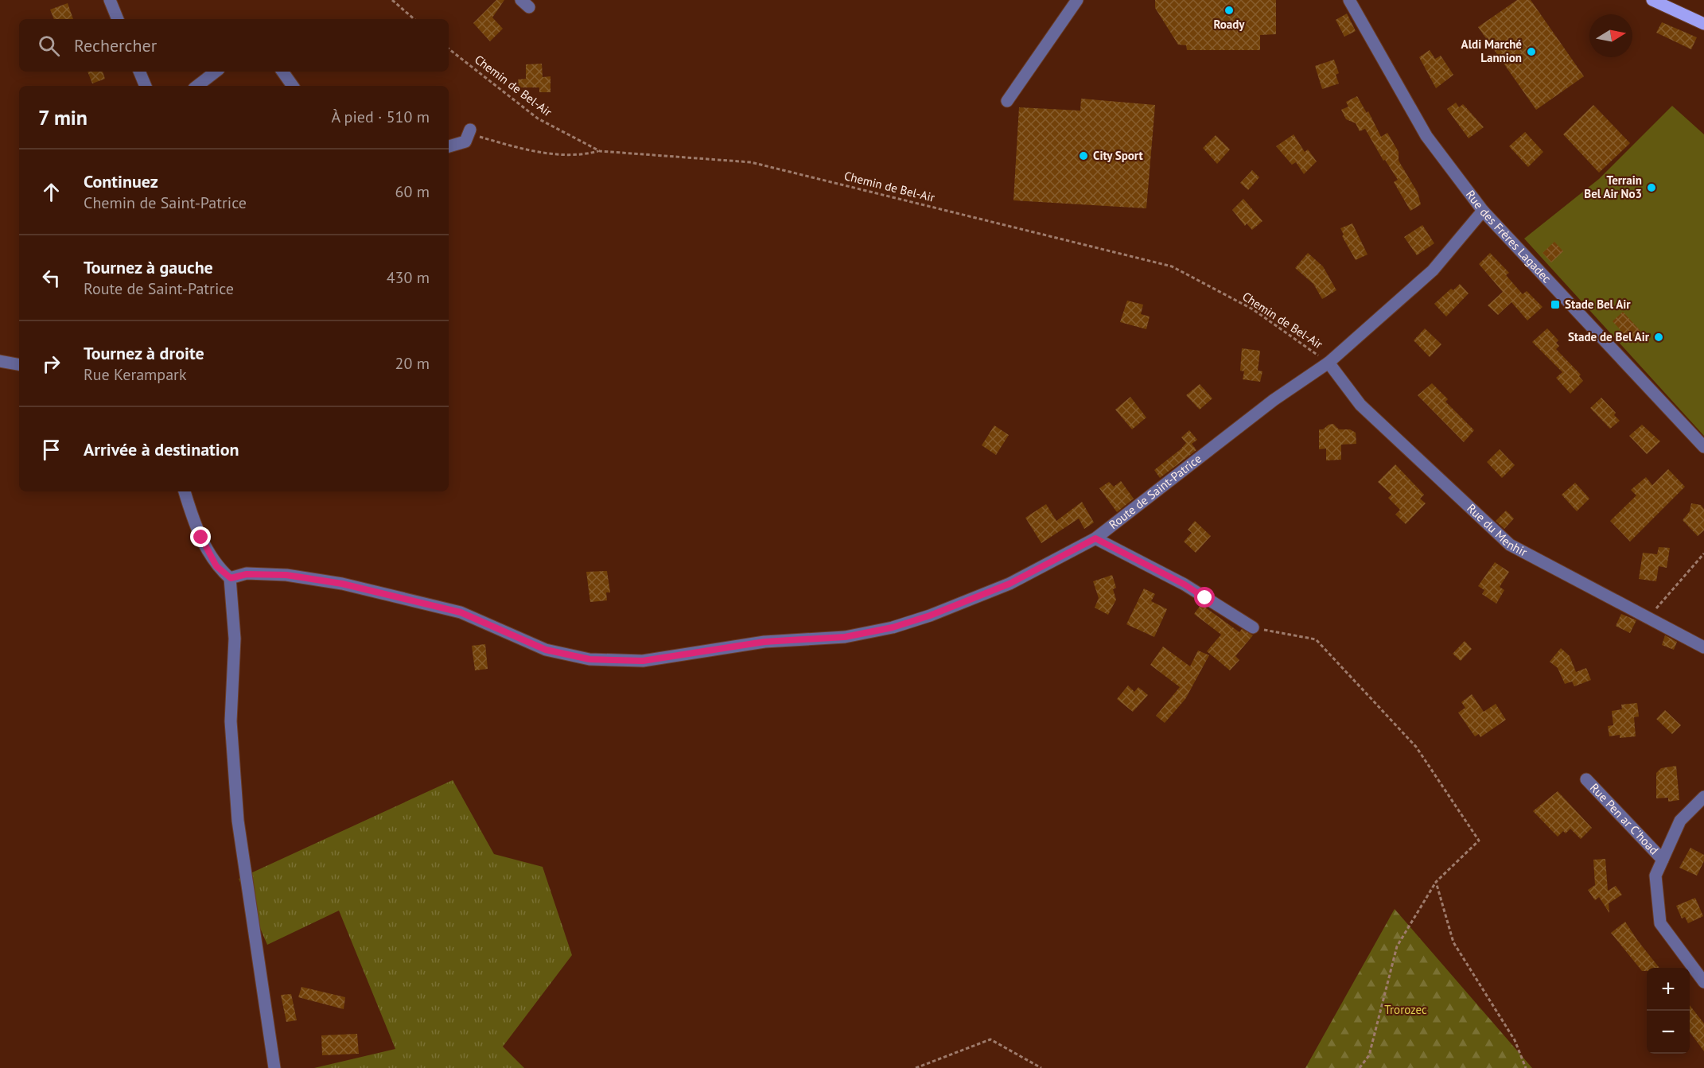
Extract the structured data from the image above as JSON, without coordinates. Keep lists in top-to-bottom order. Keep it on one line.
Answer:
{"streets":{"street":["Rue des Frères Lagadec","Route de Saint-Patrice","Rue du Menhir","Rue Pen ar C'hoad"],"path":["Chemin de Bel-Air"]},"crossings":[["Chemin de Bel-Air","Route de Saint-Patrice"],["Chemin de Bel-Air","Rue du Menhir"],["Rue des Frères Lagadec","Route de Saint-Patrice"],["Route de Saint-Patrice","Rue du Menhir"]],"parks":["Trorozec"],"places":{"other":["Roady","Aldi Marché Lannion","City Sport","Terrain Bel Air No3","Stade de Bel Air"],"transit":["Stade Bel Air"]},"north":"right","page":{"search":"Rechercher","heading":["7 min","À pied · 510 m"],"list":[["Continuez","Chemin de Saint-Patrice","60 m"],["Tournez à gauche","Route de Saint-Patrice","430 m"],["Tournez à droite","Rue Kerampark","20 m"],"Arrivée à destination"],"map_buttons":["+","−"]}}
